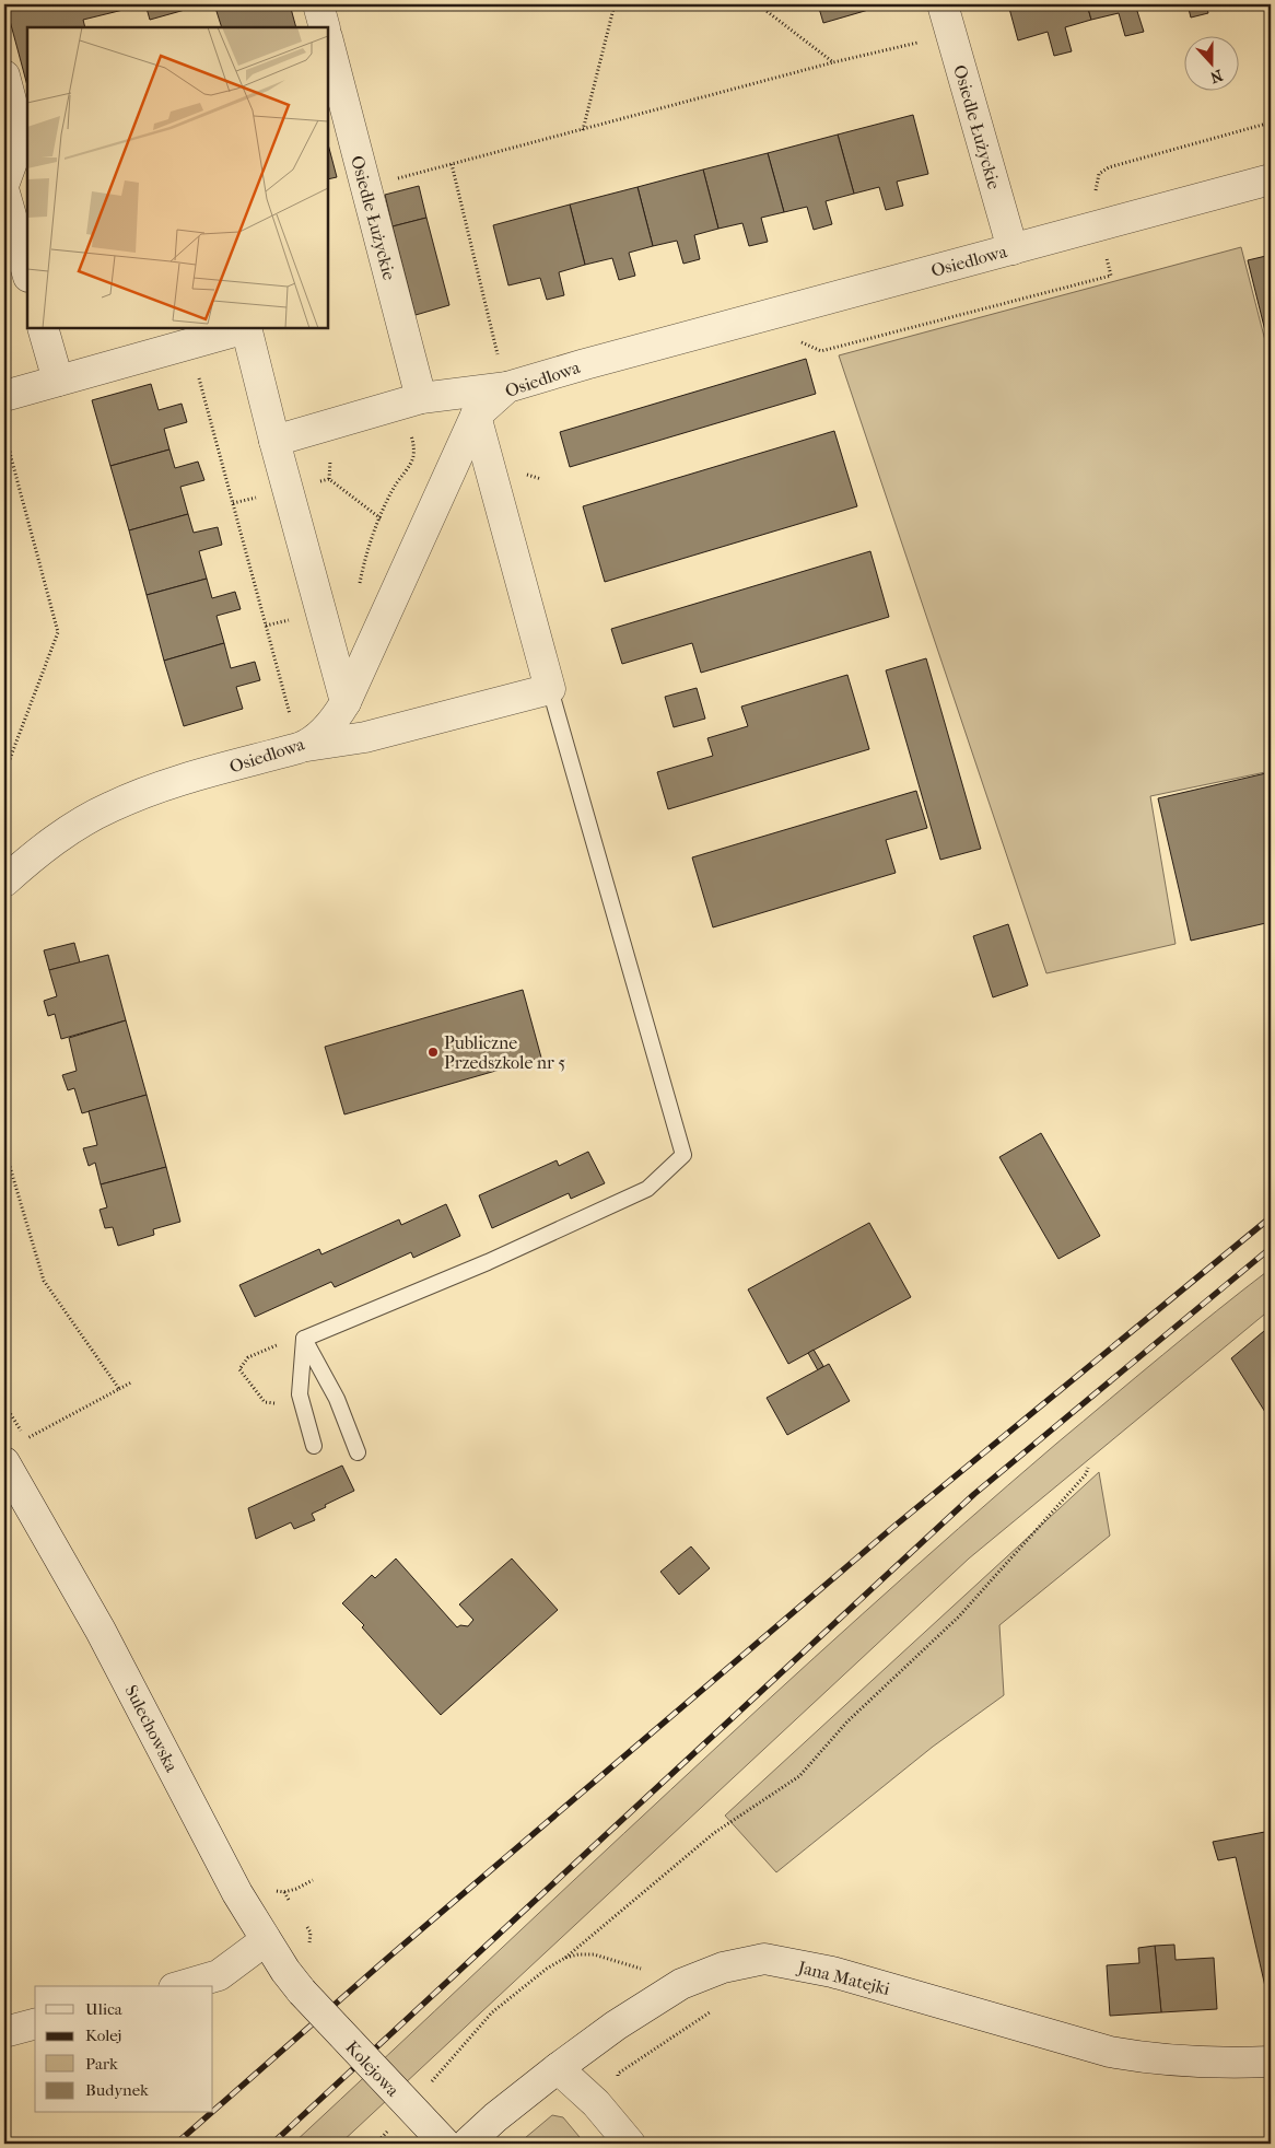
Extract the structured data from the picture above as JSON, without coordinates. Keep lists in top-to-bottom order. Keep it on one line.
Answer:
{"streets":{"street":["Osiedle Łużyckie","Osiedlowa","Sulechowska","Jana Matejki","Kolejowa"]},"crossings":[["Osiedle Łużyckie","Osiedlowa"],["Sulechowska","Kolejowa"]],"places":["Publiczne Przedszkole nr 5"],"legend":["Ulica","Kolej","Park","Budynek"],"north":"bottom"}
